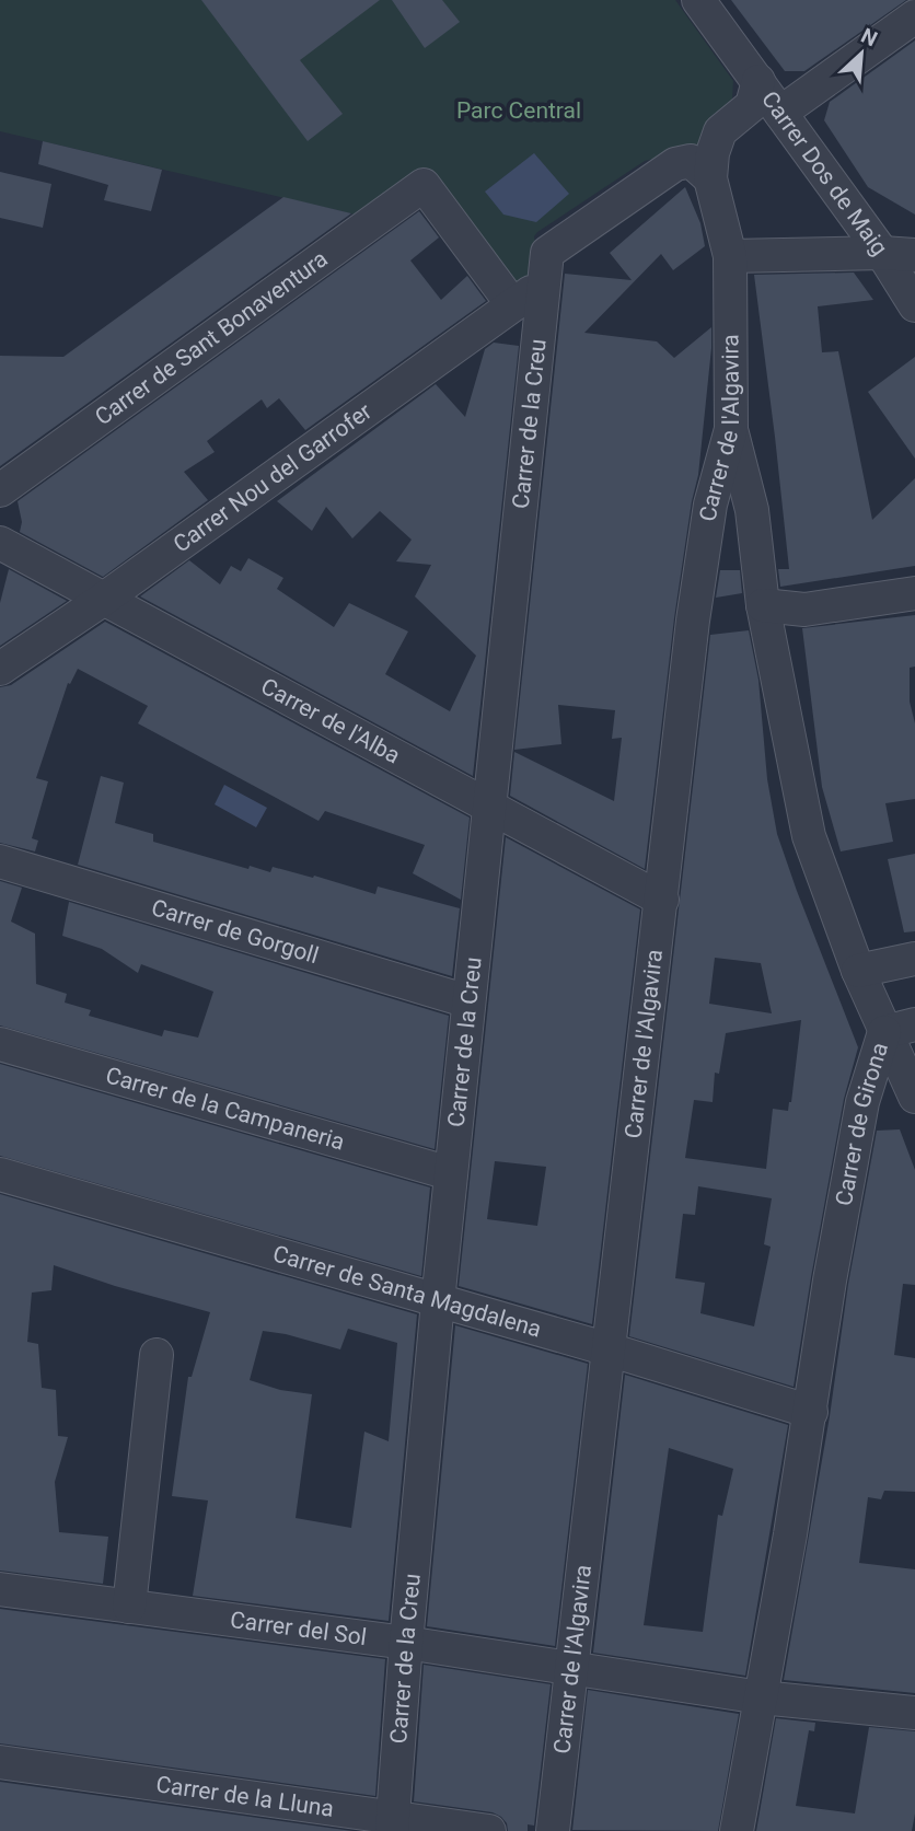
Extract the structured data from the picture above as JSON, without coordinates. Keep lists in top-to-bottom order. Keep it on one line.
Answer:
{"streets":{"street":["Carrer Dos de Maig","Carrer de Sant Bonaventura","Carrer de la Creu","Carrer de l'Algavira","Carrer Nou del Garrofer","Carrer de l'Alba","Carrer de Gorgoll","Carrer de la Campaneria","Carrer de Girona","Carrer de Santa Magdalena","Carrer del Sol","Carrer de la Lluna"]},"crossings":[["Carrer Dos de Maig","Carrer de l'Algavira"],["Carrer de Sant Bonaventura","Carrer Nou del Garrofer"],["Carrer de la Creu","Carrer Nou del Garrofer"],["Carrer de la Creu","Carrer de l'Alba"],["Carrer de la Creu","Carrer de Gorgoll"],["Carrer de la Creu","Carrer de la Campaneria"],["Carrer de la Creu","Carrer de Santa Magdalena"],["Carrer de la Creu","Carrer del Sol"],["Carrer de la Creu","Carrer de la Lluna"],["Carrer de l'Algavira","Carrer de l'Alba"],["Carrer de l'Algavira","Carrer de Girona"],["Carrer de l'Algavira","Carrer de Santa Magdalena"],["Carrer de l'Algavira","Carrer del Sol"],["Carrer Nou del Garrofer","Carrer de l'Alba"],["Carrer de Girona","Carrer de Santa Magdalena"],["Carrer de Girona","Carrer del Sol"]],"parks":["Parc Central"],"north":"top right"}
